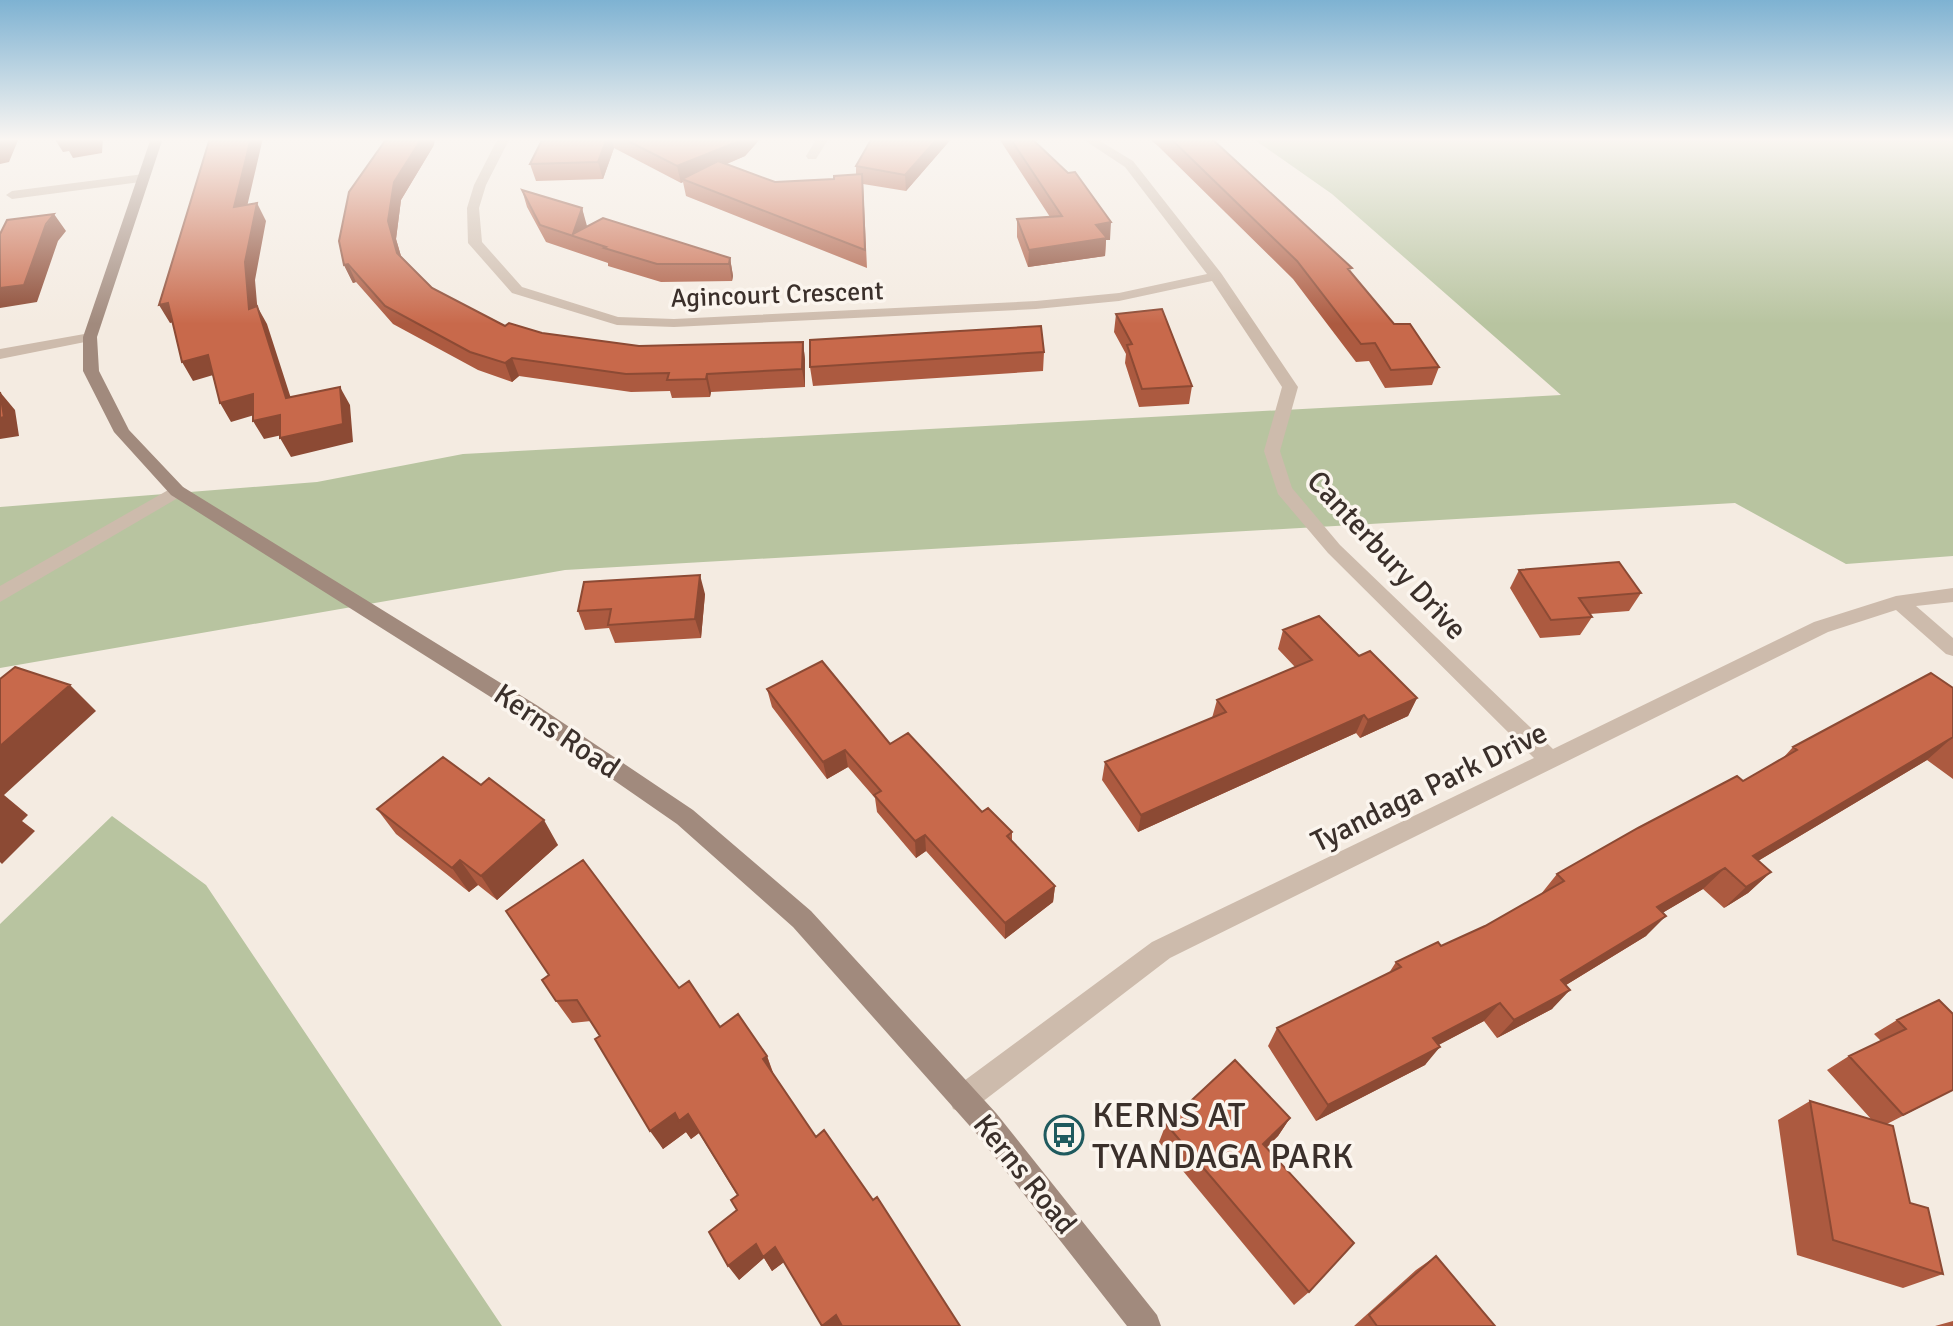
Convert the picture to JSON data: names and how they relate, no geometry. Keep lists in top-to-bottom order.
{
  "streets": {
    "street": [
      "Agincourt Crescent",
      "Canterbury Drive",
      "Kerns Road",
      "Tyandaga Park Drive"
    ]
  },
  "crossings": [
    ["Agincourt Crescent", "Canterbury Drive"],
    ["Canterbury Drive", "Tyandaga Park Drive"],
    ["Kerns Road", "Tyandaga Park Drive"]
  ],
  "places": {
    "bus stop": ["KERNS AT TYANDAGA PARK"]
  }
}
